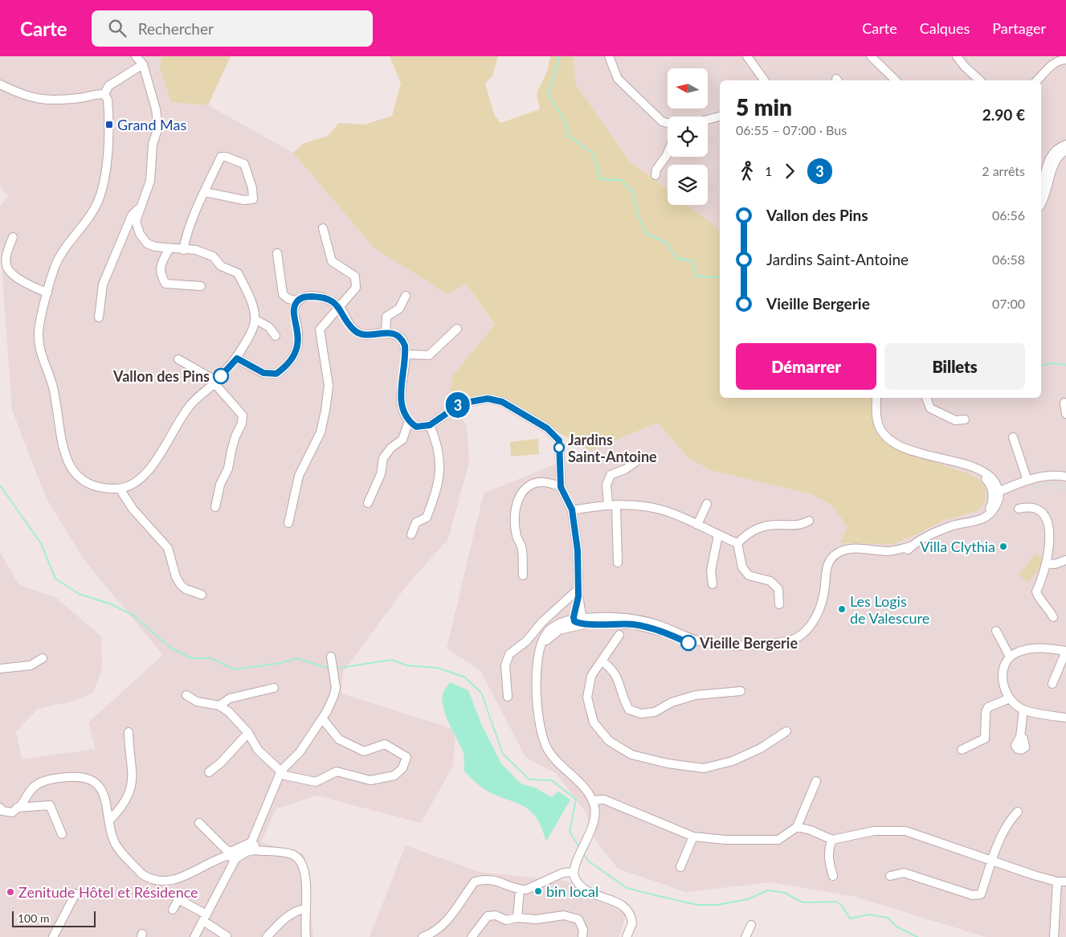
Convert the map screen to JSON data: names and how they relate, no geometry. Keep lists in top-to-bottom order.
{
  "places": {
    "transit": ["Grand Mas"],
    "other": [
      "Vallon des Pins",
      "Jardins Saint-Antoine",
      "Villa Clythia",
      "Les Logis de Valescure",
      "Vieille Bergerie",
      "bin local",
      "Zenitude Hôtel et Résidence"
    ]
  },
  "lines": ["bus line 3"],
  "scale_bar": "100 m",
  "north": "left",
  "page": {
    "header": "Carte",
    "search": "Rechercher",
    "nav": ["Carte", "Calques", "Partager"],
    "on_map": "3",
    "heading": ["5 min", "06:55 – 07:00 · Bus", "2.90 €"],
    "legs": ["1", "3", "2 arrêts"],
    "list": [
      {
        "name": "Vallon des Pins",
        "value": "06:56"
      },
      {
        "name": "Jardins Saint-Antoine",
        "value": "06:58"
      },
      {
        "name": "Vieille Bergerie",
        "value": "07:00"
      }
    ],
    "buttons": ["Démarrer", "Billets"],
    "scale": "100 m"
  }
}
